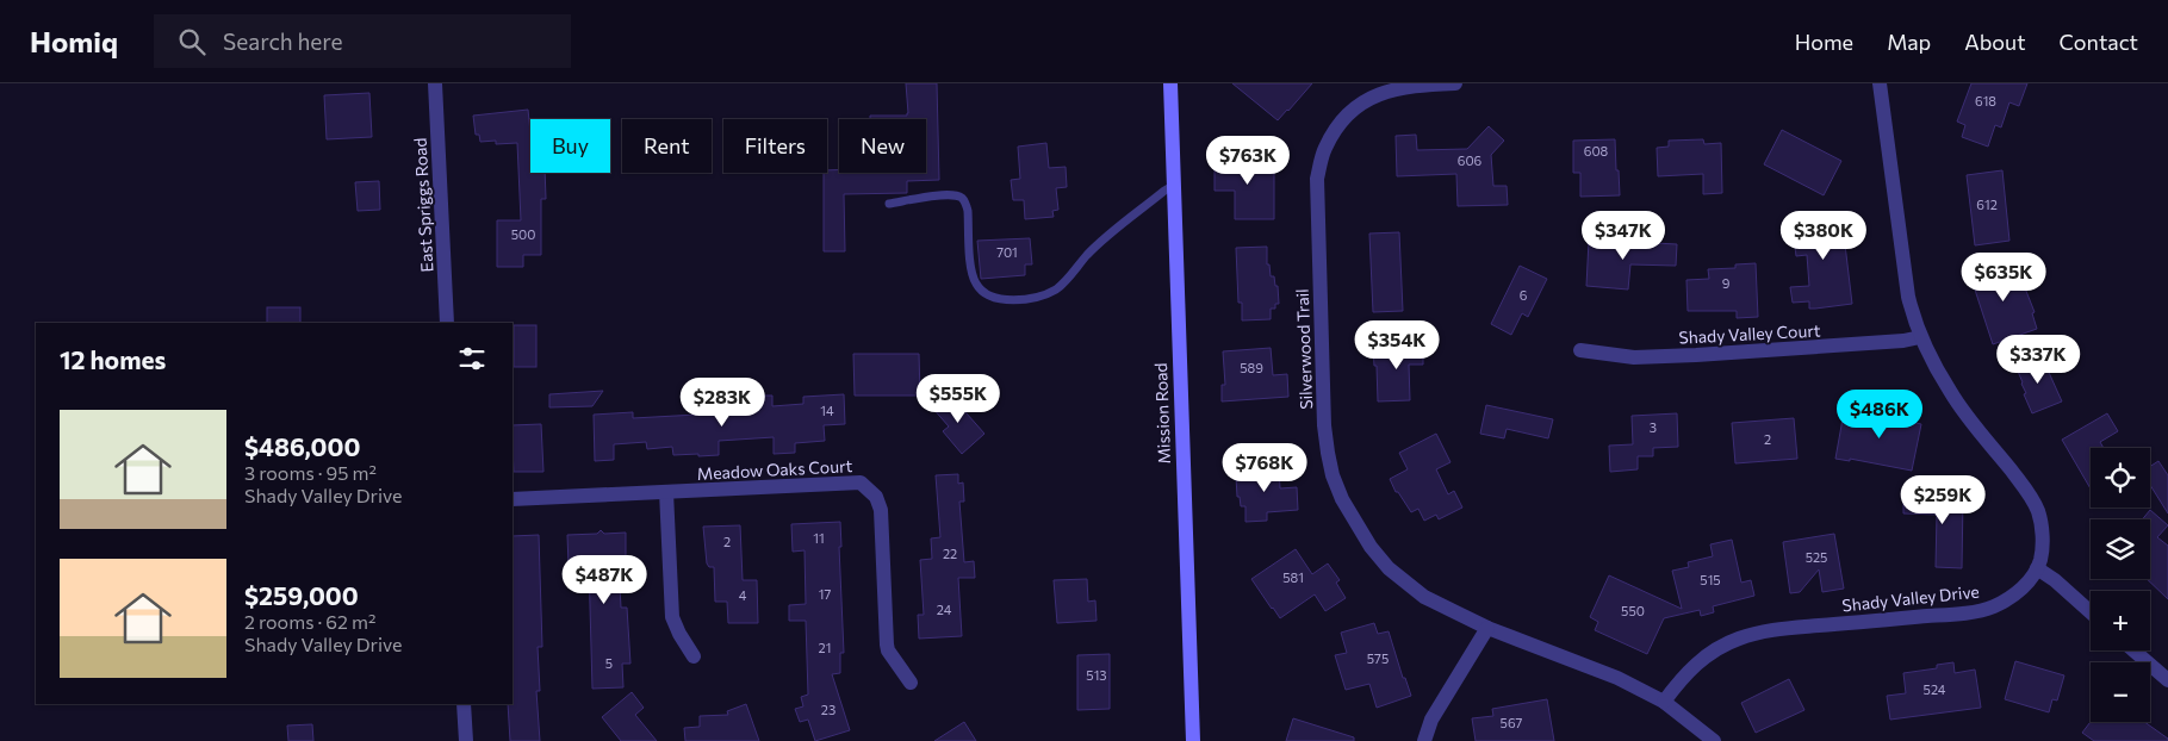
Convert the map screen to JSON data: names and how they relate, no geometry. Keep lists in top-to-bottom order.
{
  "streets": {
    "street": [
      "East Spriggs Road",
      "Shady Valley Court",
      "Silverwood Trail",
      "Mission Road",
      "Meadow Oaks Court",
      "Shady Valley Drive"
    ]
  },
  "crossings": [
    ["Silverwood Trail", "Shady Valley Drive"]
  ],
  "house_numbers": [
    "618",
    "608",
    "606",
    "612",
    "500",
    "701",
    "9",
    "6",
    "589",
    "14",
    "3",
    "2",
    "11",
    "2",
    "22",
    "525",
    "581",
    "515",
    "17",
    "4",
    "24",
    "550",
    "21",
    "575",
    "5",
    "513",
    "524",
    "23",
    "567"
  ],
  "page": {
    "header": "Homiq",
    "search": "Search here",
    "nav": [
      "Home",
      "Map",
      "About",
      "Contact"
    ],
    "chip": [
      "Buy",
      "Rent",
      "Filters",
      "New"
    ],
    "price": [
      "$763K",
      "$347K",
      "$380K",
      "$635K",
      "$354K",
      "$337K",
      "$555K",
      "$283K",
      "$486K",
      "$768K",
      "$259K",
      "$487K"
    ],
    "heading": "12 homes",
    "list": [
      {
        "name": "$486,000",
        "note": "3 rooms · 95 m² · Shady Valley Drive"
      },
      {
        "name": "$259,000",
        "note": "2 rooms · 62 m² · Shady Valley Drive"
      }
    ],
    "map_buttons": ["+", "−"]
  }
}
